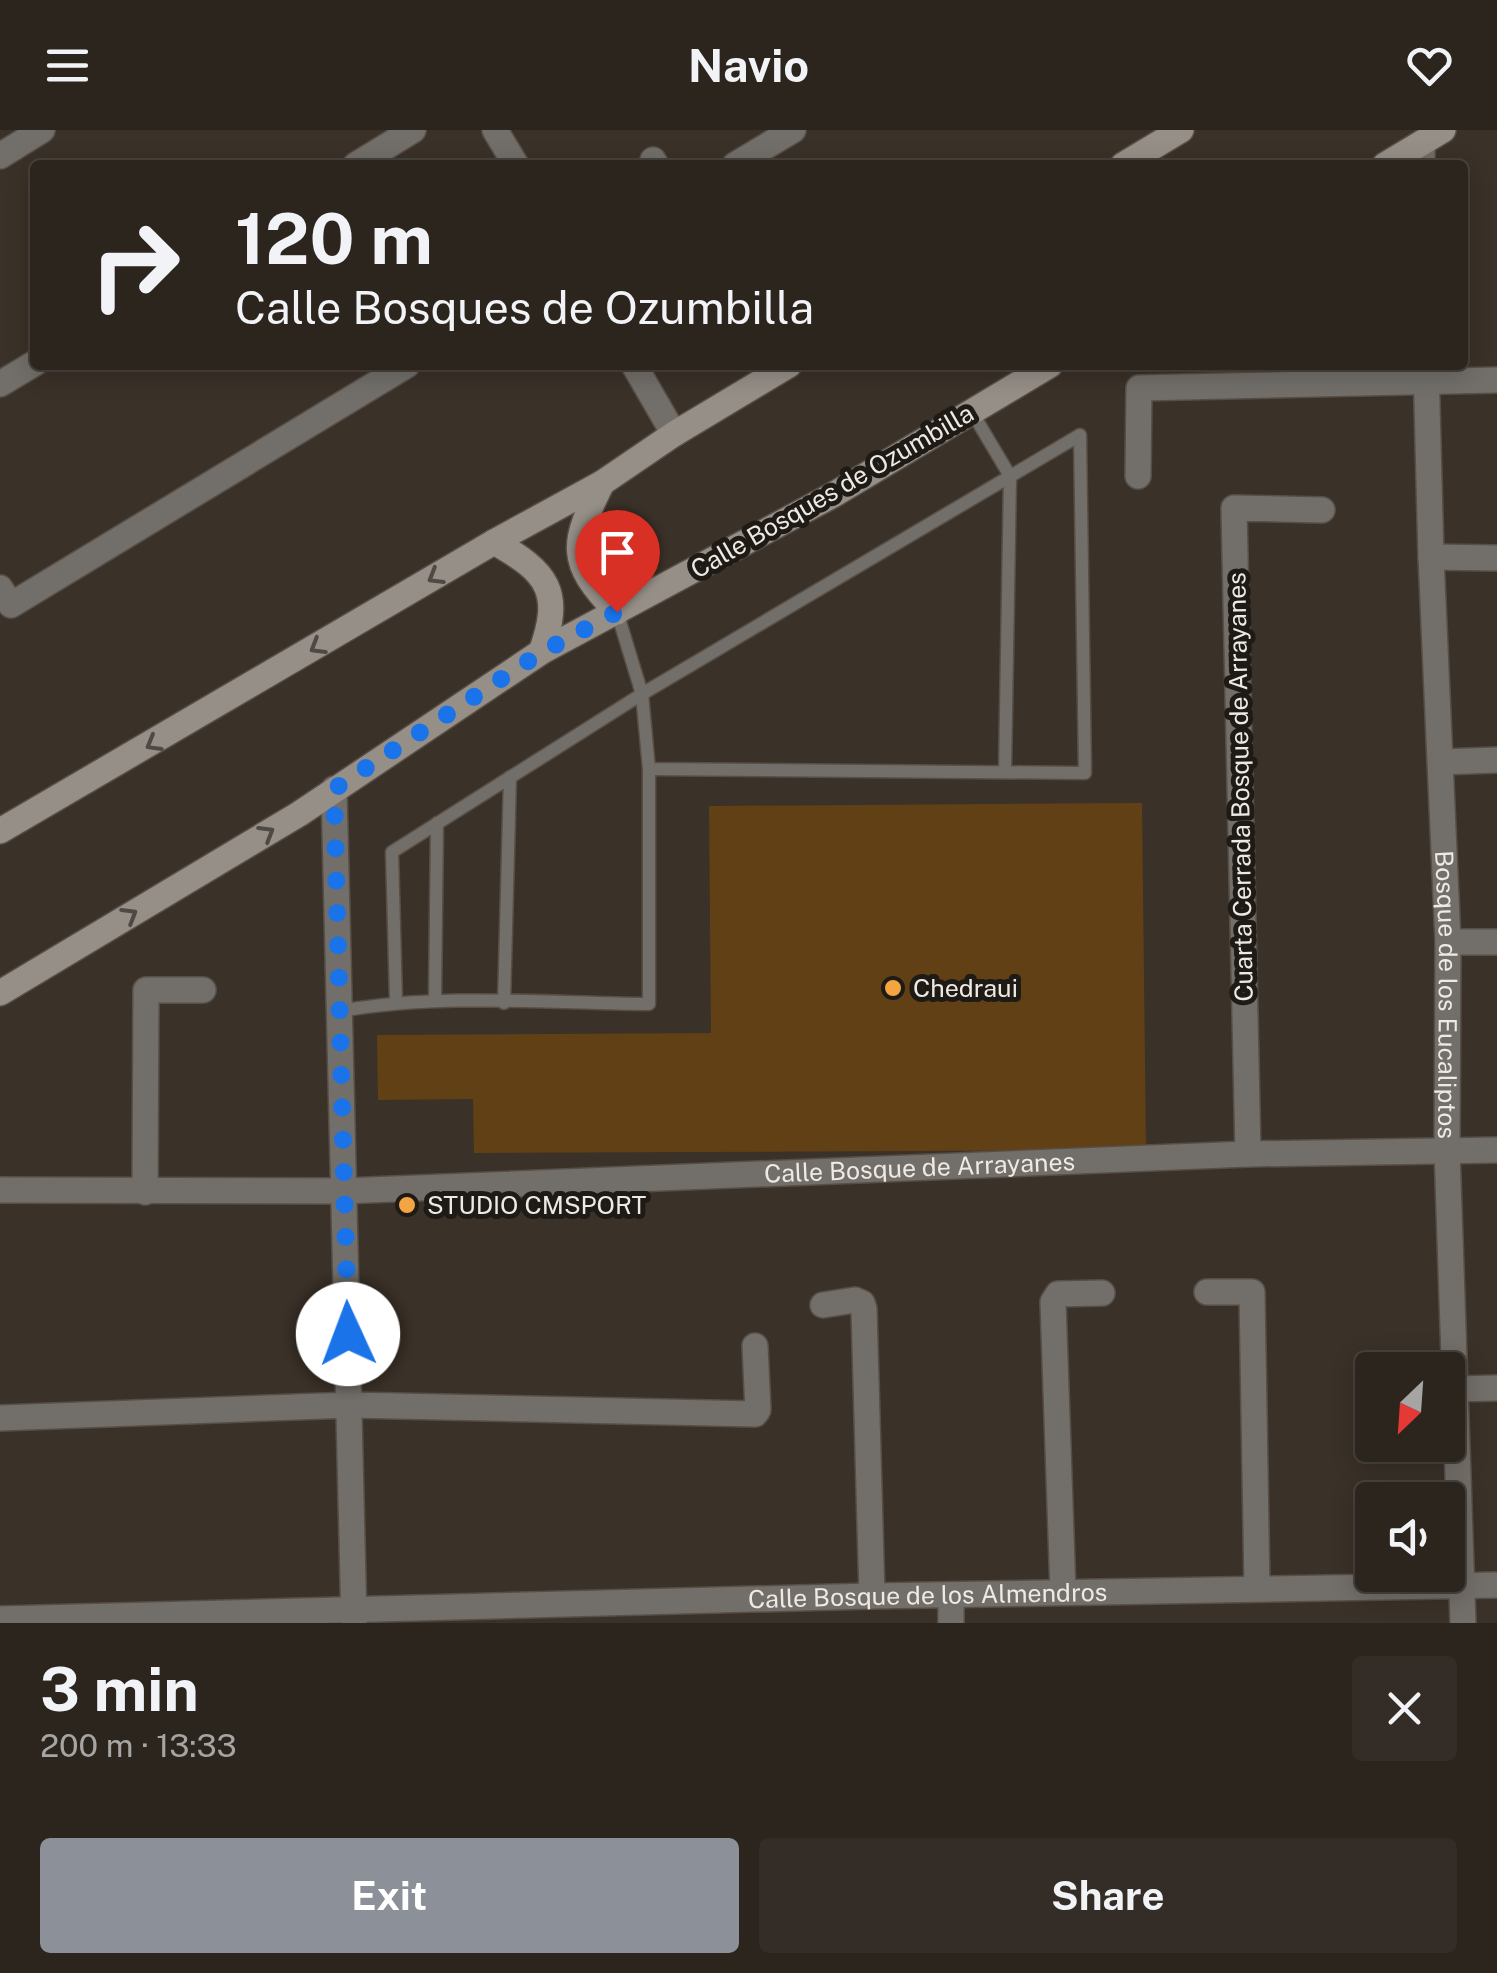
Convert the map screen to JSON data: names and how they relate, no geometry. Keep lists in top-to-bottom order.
{
  "streets": {
    "main road": ["Calle Bosques de Ozumbilla"],
    "street": [
      "Cuarta Cerrada Bosque de Arrayanes",
      "Bosque de los Eucaliptos",
      "Calle Bosque de Arrayanes",
      "Calle Bosque de los Almendros"
    ]
  },
  "crossings": [
    ["Cuarta Cerrada Bosque de Arrayanes", "Calle Bosque de Arrayanes"],
    ["Bosque de los Eucaliptos", "Calle Bosque de Arrayanes"]
  ],
  "places": ["Chedraui", "STUDIO CMSPORT"],
  "north": "bottom left",
  "page": {
    "header": "Navio",
    "turn": ["120 m", "Calle Bosques de Ozumbilla"],
    "heading": ["3 min", "200 m · 13:33"],
    "buttons": ["Exit", "Share"]
  }
}
